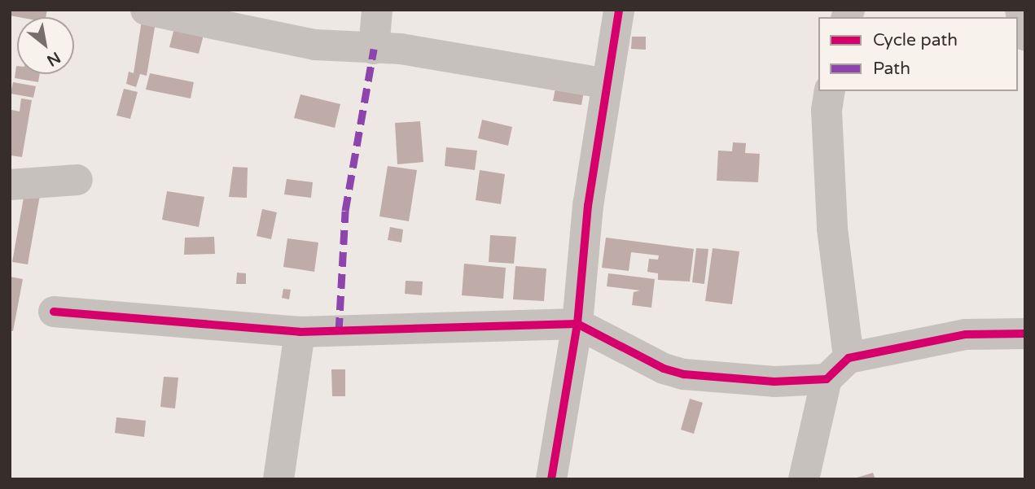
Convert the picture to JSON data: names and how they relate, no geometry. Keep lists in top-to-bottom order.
{
  "legend": ["Cycle path", "Path"],
  "north": "bottom right"
}
